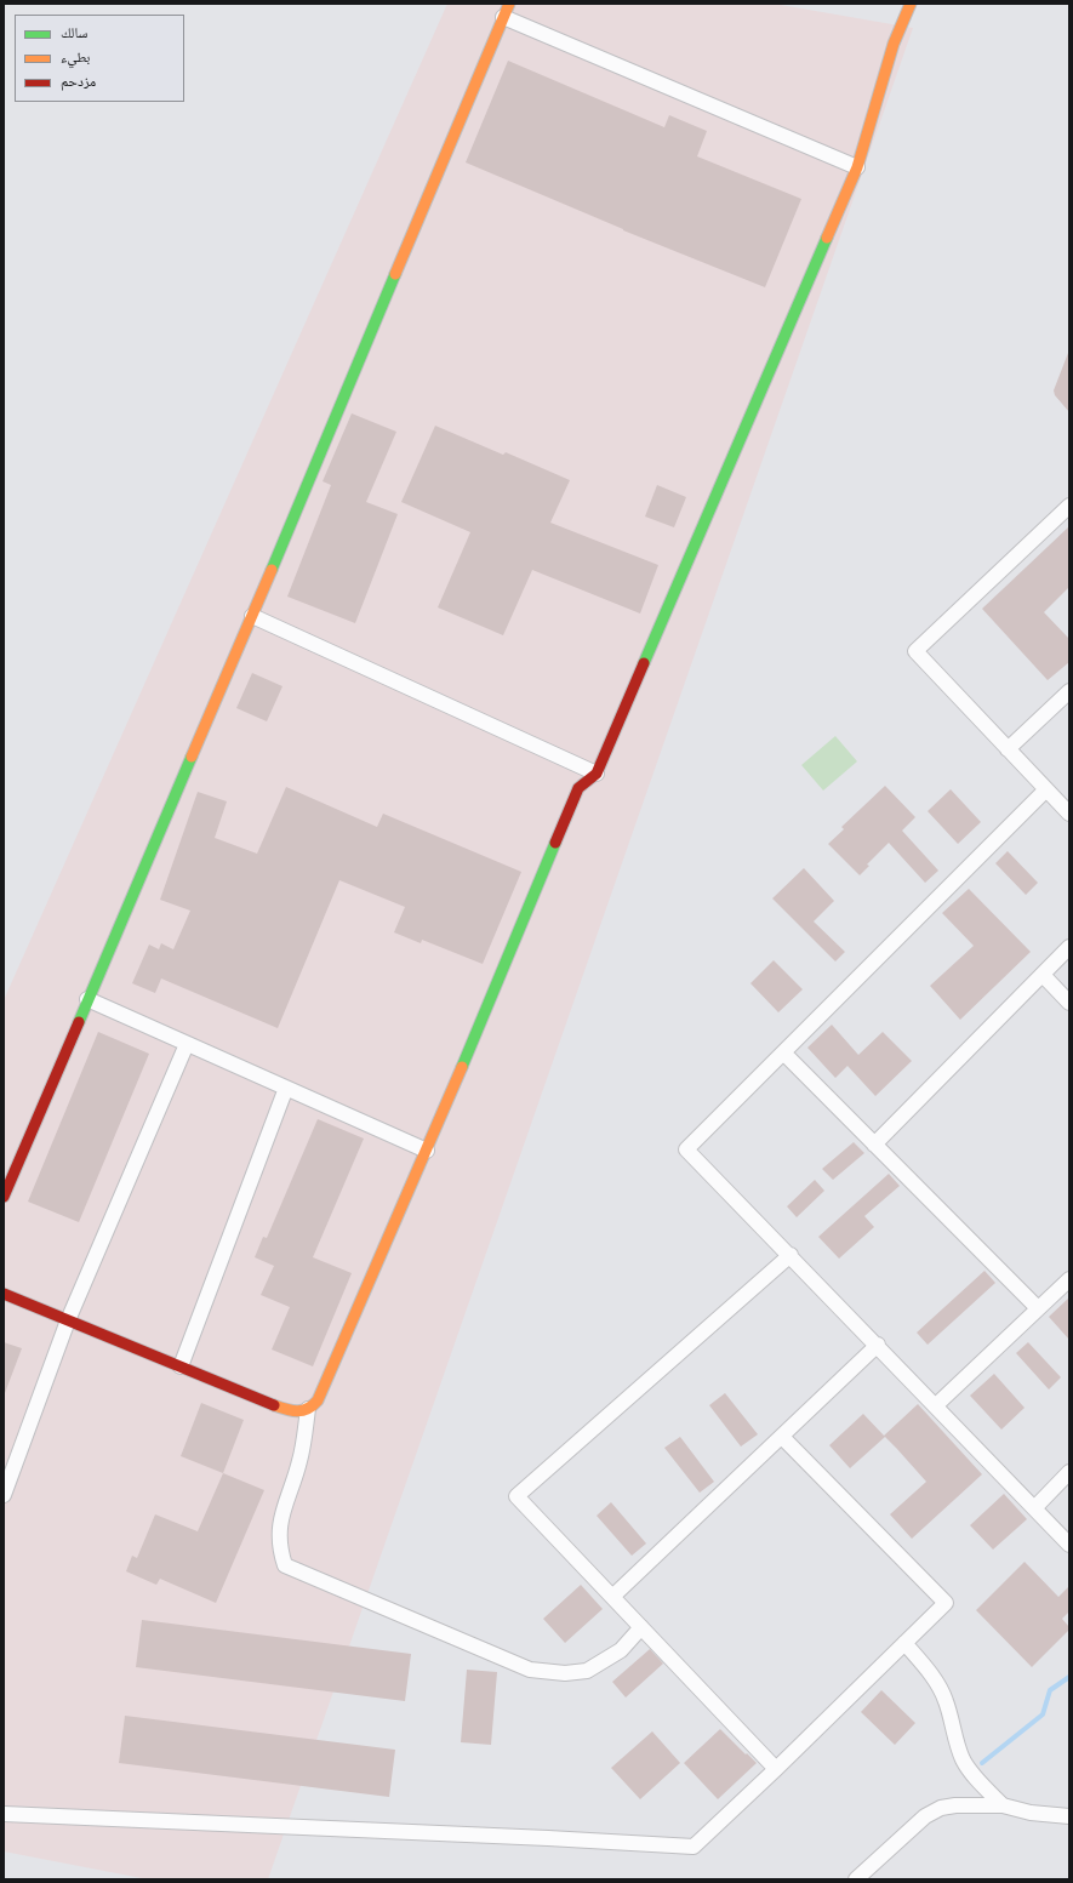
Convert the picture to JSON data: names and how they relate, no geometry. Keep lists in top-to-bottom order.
{
  "legend": ["سالك", "بطيء", "مزدحم"]
}
